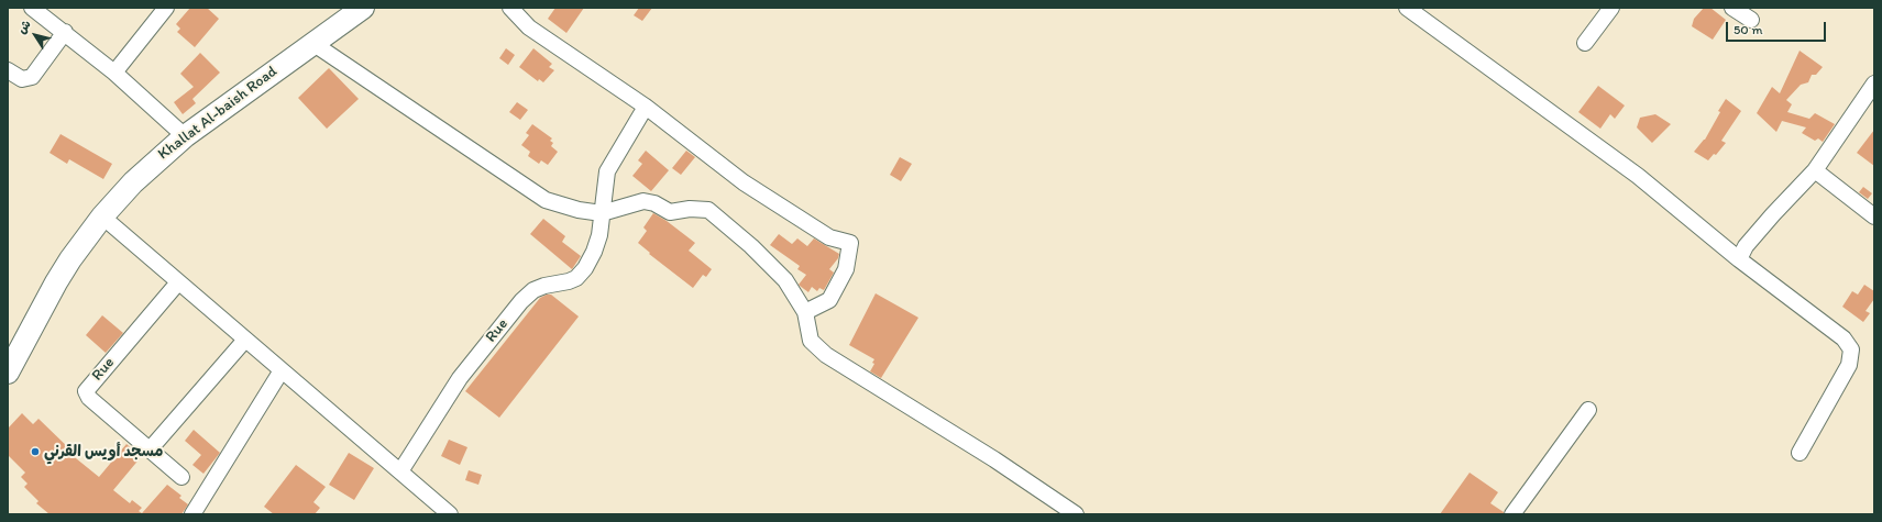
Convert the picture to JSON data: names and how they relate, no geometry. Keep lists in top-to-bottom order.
{
  "streets": {
    "street": ["Khallat Al-baish Road", "Rue"]
  },
  "places": ["مسجد أويس القرني"],
  "scale_bar": "50 m",
  "north": "top left"
}
